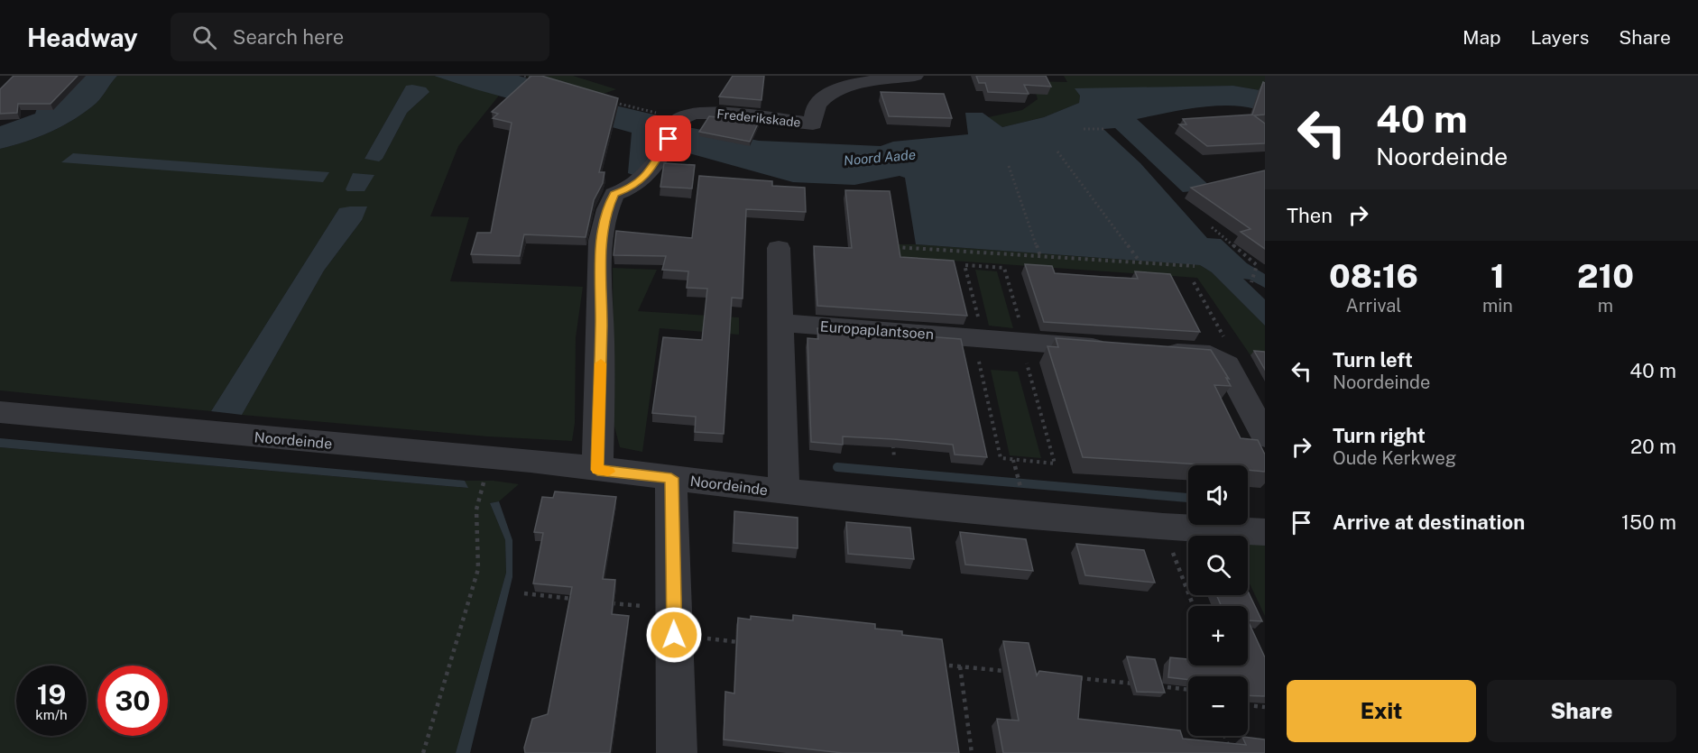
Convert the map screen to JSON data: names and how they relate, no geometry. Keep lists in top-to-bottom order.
{
  "streets": {
    "street": ["Frederikskade", "Europaplantsoen", "Noordeinde"]
  },
  "water": ["Noord Aade"],
  "page": {
    "header": "Headway",
    "search": "Search here",
    "nav": ["Map", "Layers", "Share"],
    "turn": ["40 m", "Noordeinde"],
    "then": "Then",
    "eta": [
      "08:16",
      "Arrival",
      "1",
      "min",
      "210",
      "m"
    ],
    "list": [
      {
        "name": "Turn left",
        "note": "Noordeinde",
        "value": "40 m"
      },
      {
        "name": "Turn right",
        "note": "Oude Kerkweg",
        "value": "20 m"
      },
      {
        "name": "Arrive at destination",
        "value": "150 m"
      }
    ],
    "map_buttons": ["+", "−"],
    "speed": "19 km/h",
    "limit": "30",
    "buttons": ["Exit", "Share"]
  }
}
